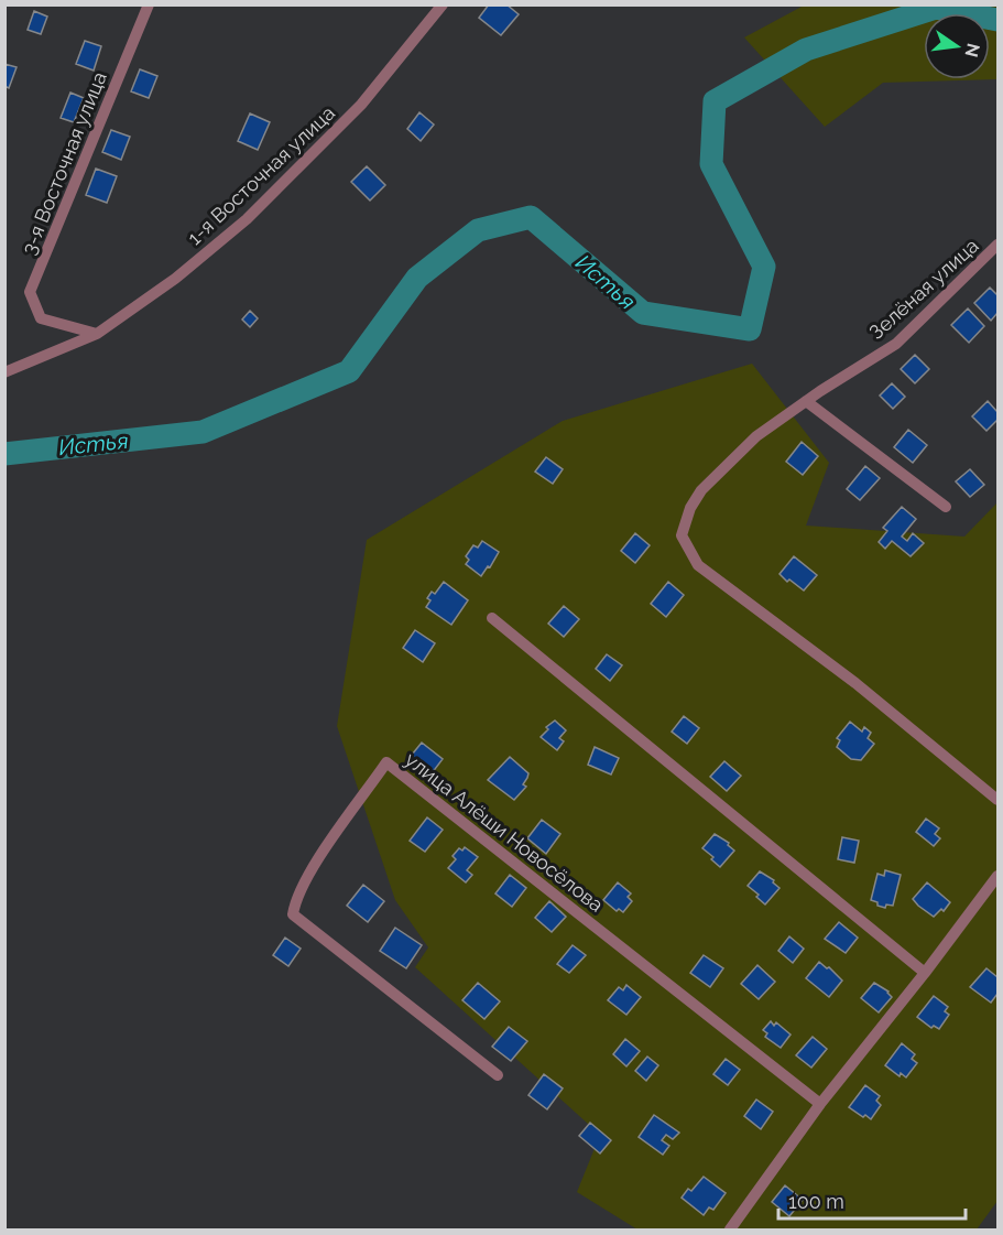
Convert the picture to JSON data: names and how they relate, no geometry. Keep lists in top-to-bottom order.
{
  "streets": {
    "street": [
      "3-я Восточная улица",
      "1-я Восточная улица",
      "Зелёная улица",
      "улица Алёши Новосёлова"
    ]
  },
  "crossings": [
    ["3-я Восточная улица", "1-я Восточная улица"]
  ],
  "water": ["Истья"],
  "scale_bar": "100 m",
  "north": "right"
}
